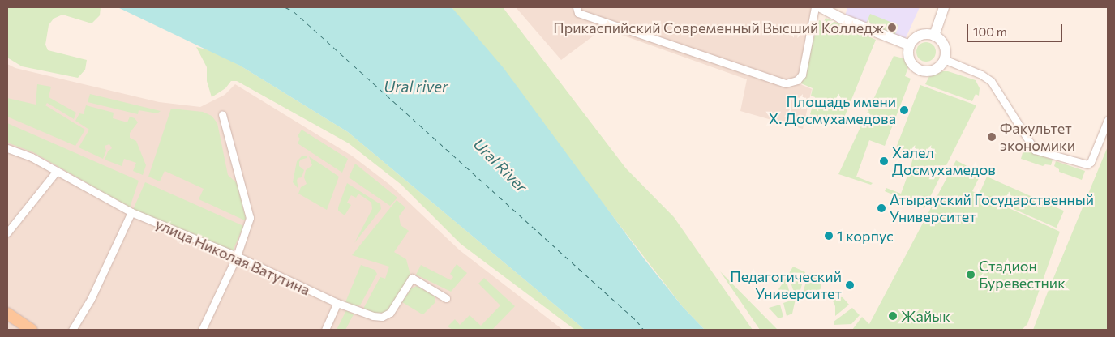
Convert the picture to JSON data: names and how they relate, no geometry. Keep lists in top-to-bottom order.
{
  "streets": {
    "street": ["улица Николая Ватутина"]
  },
  "water": ["Ural river", "Ural River"],
  "places": [
    "Прикаспийский Современный Высший Колледж",
    "Площадь имени Х. Досмухамедова",
    "Факультет экономики",
    "Халел Досмухамедов",
    "Атырауский Государственный Университет",
    "1 корпус",
    "Стадион Буревестник",
    "Педагогический Университет",
    "Жайык"
  ],
  "scale_bar": "100 m"
}
